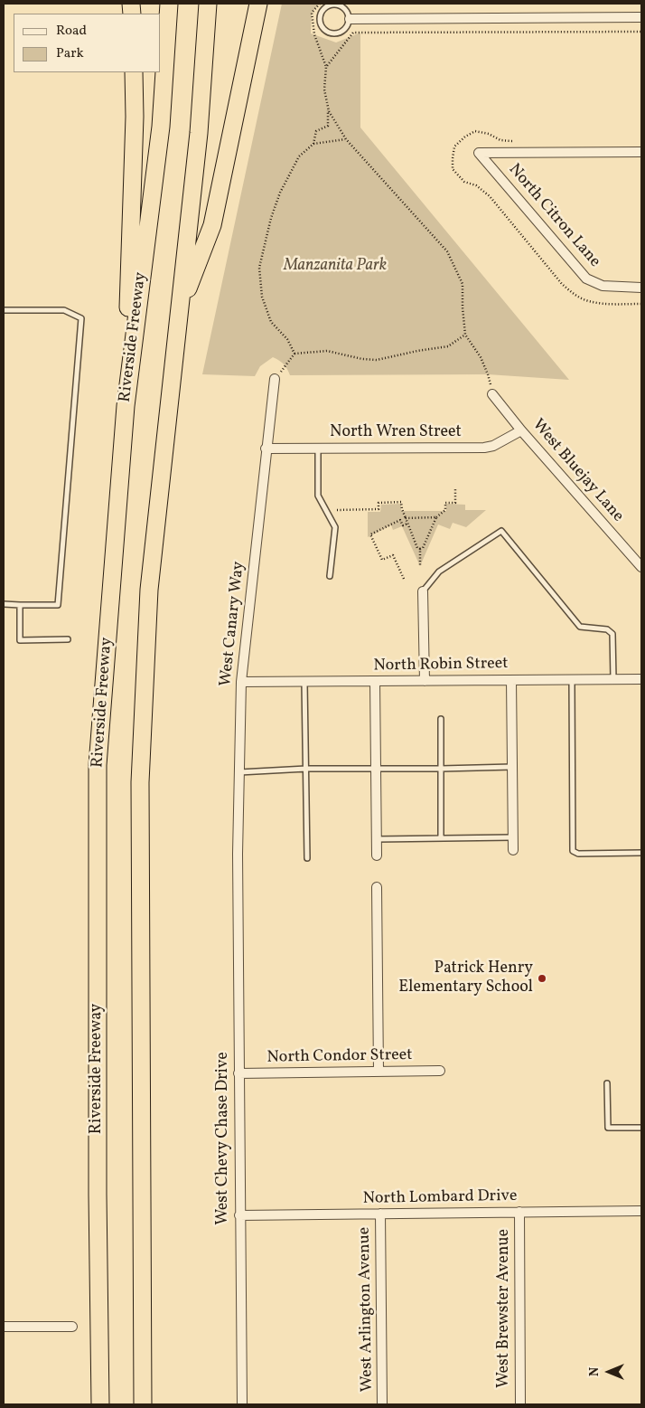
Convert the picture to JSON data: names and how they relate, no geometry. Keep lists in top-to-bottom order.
{
  "streets": {
    "highway": ["Riverside Freeway"],
    "street": [
      "North Citron Lane",
      "North Wren Street",
      "West Bluejay Lane",
      "West Canary Way",
      "North Robin Street",
      "North Condor Street",
      "West Chevy Chase Drive",
      "North Lombard Drive",
      "West Brewster Avenue",
      "West Arlington Avenue"
    ]
  },
  "crossings": [
    ["North Wren Street", "West Bluejay Lane"],
    ["North Wren Street", "West Canary Way"],
    ["West Canary Way", "North Robin Street"],
    ["West Canary Way", "West Chevy Chase Drive"],
    ["North Condor Street", "West Chevy Chase Drive"],
    ["West Chevy Chase Drive", "North Lombard Drive"],
    ["North Lombard Drive", "West Brewster Avenue"],
    ["North Lombard Drive", "West Arlington Avenue"]
  ],
  "parks": ["Manzanita Park"],
  "places": ["Patrick Henry Elementary School"],
  "legend": ["Road", "Park"],
  "north": "left"
}
